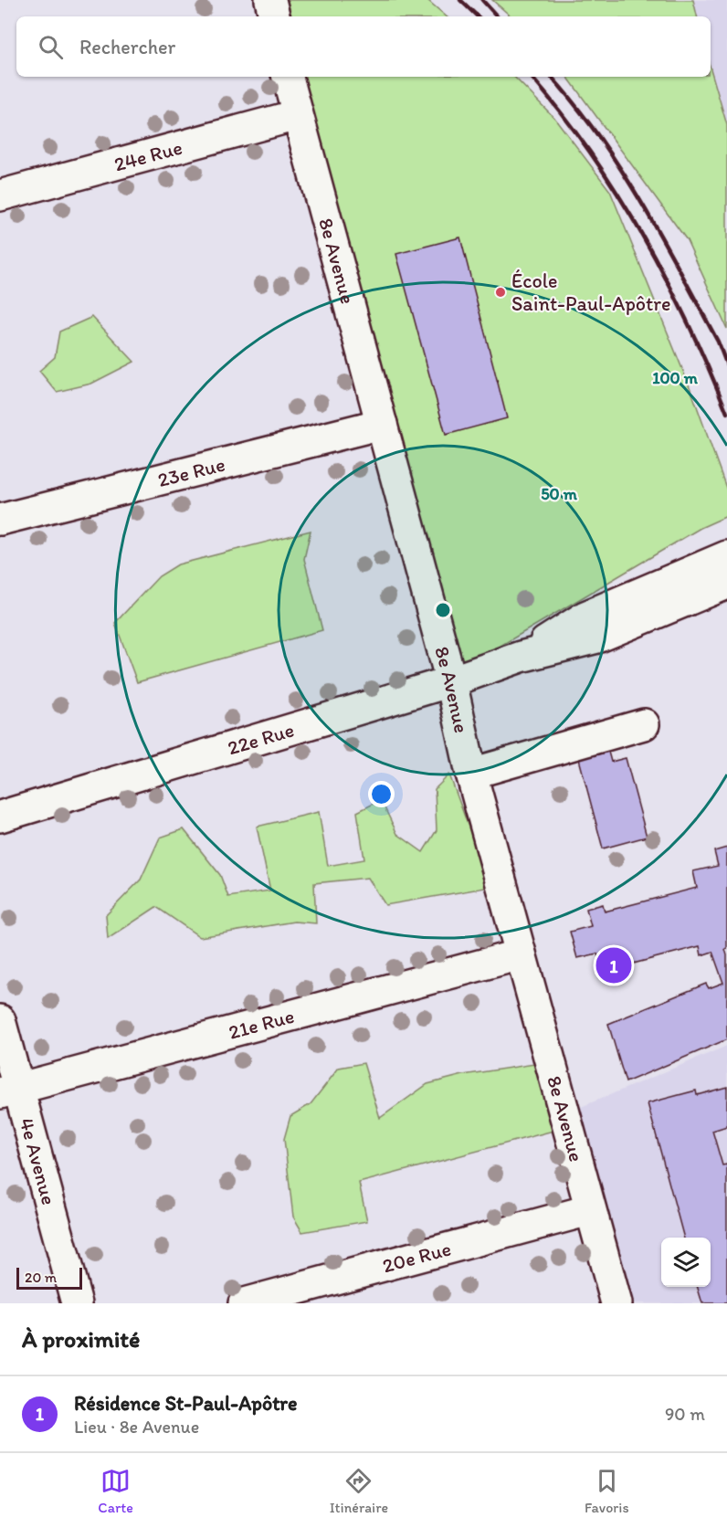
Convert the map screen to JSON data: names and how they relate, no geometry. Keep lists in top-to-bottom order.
{
  "streets": {
    "street": [
      "24e Rue",
      "8e Avenue",
      "23e Rue",
      "22e Rue",
      "21e Rue",
      "4e Avenue",
      "20e Rue"
    ]
  },
  "crossings": [
    ["24e Rue", "8e Avenue"],
    ["8e Avenue", "23e Rue"],
    ["8e Avenue", "22e Rue"],
    ["8e Avenue", "21e Rue"],
    ["8e Avenue", "20e Rue"],
    ["21e Rue", "4e Avenue"]
  ],
  "places": ["École Saint-Paul-Apôtre"],
  "scale_bar": "20 m",
  "page": {
    "search": "Rechercher",
    "pins": "1",
    "scale": "20 m",
    "heading": "À proximité",
    "list": [
      {
        "mark": "1",
        "name": "Résidence St-Paul-Apôtre",
        "note": "Lieu · 8e Avenue",
        "value": "90 m"
      }
    ],
    "nav": ["Carte", "Itinéraire", "Favoris"]
  },
  "rings": ["100 m", "50 m"]
}
